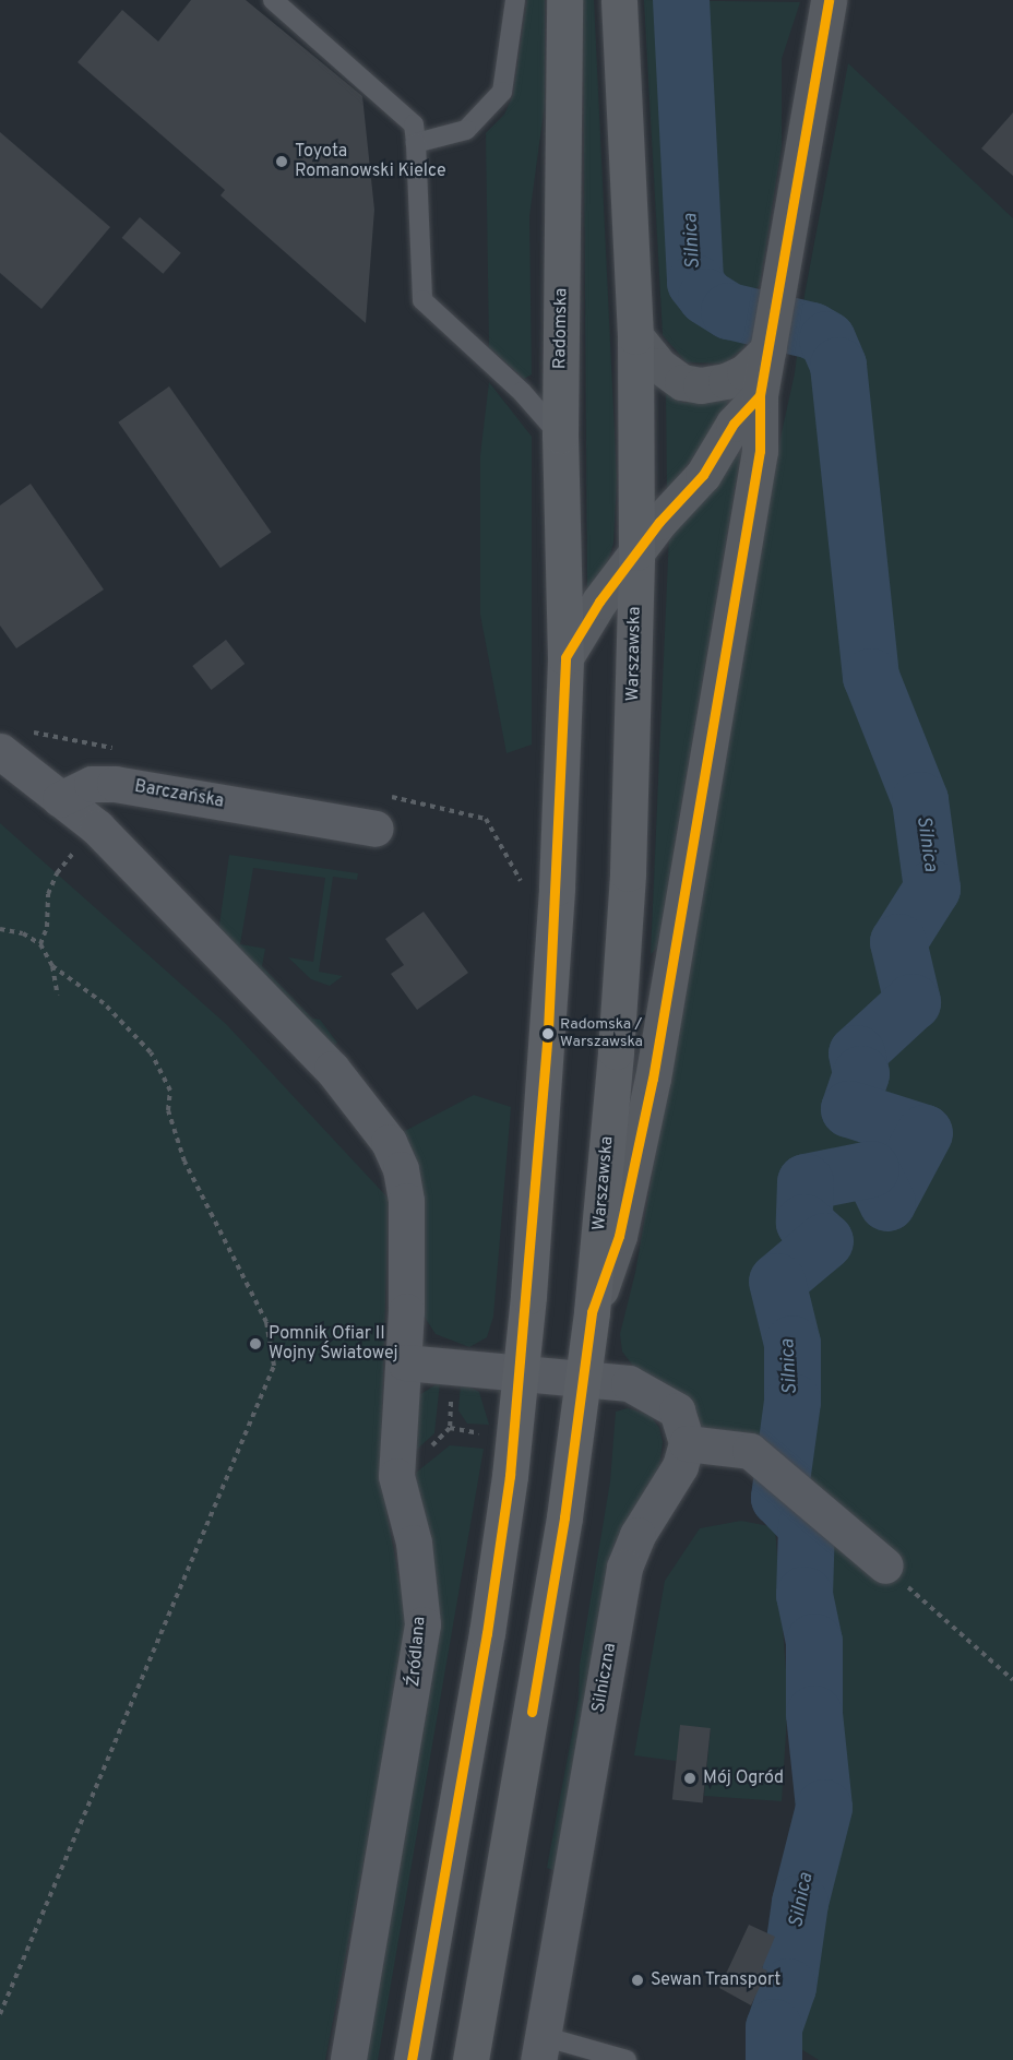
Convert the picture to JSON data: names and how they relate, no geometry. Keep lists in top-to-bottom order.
{
  "streets": {
    "main road": ["Radomska", "Warszawska"],
    "street": ["Barczańska", "Źródlana", "Silniczna"]
  },
  "crossings": [
    ["Radomska", "Warszawska"],
    ["Barczańska", "Źródlana"]
  ],
  "water": ["Silnica"],
  "places": [
    "Toyota Romanowski Kielce",
    "Radomska / Warszawska",
    "Pomnik Ofiar II Wojny Światowej",
    "Mój Ogród",
    "Sewan Transport"
  ]
}
